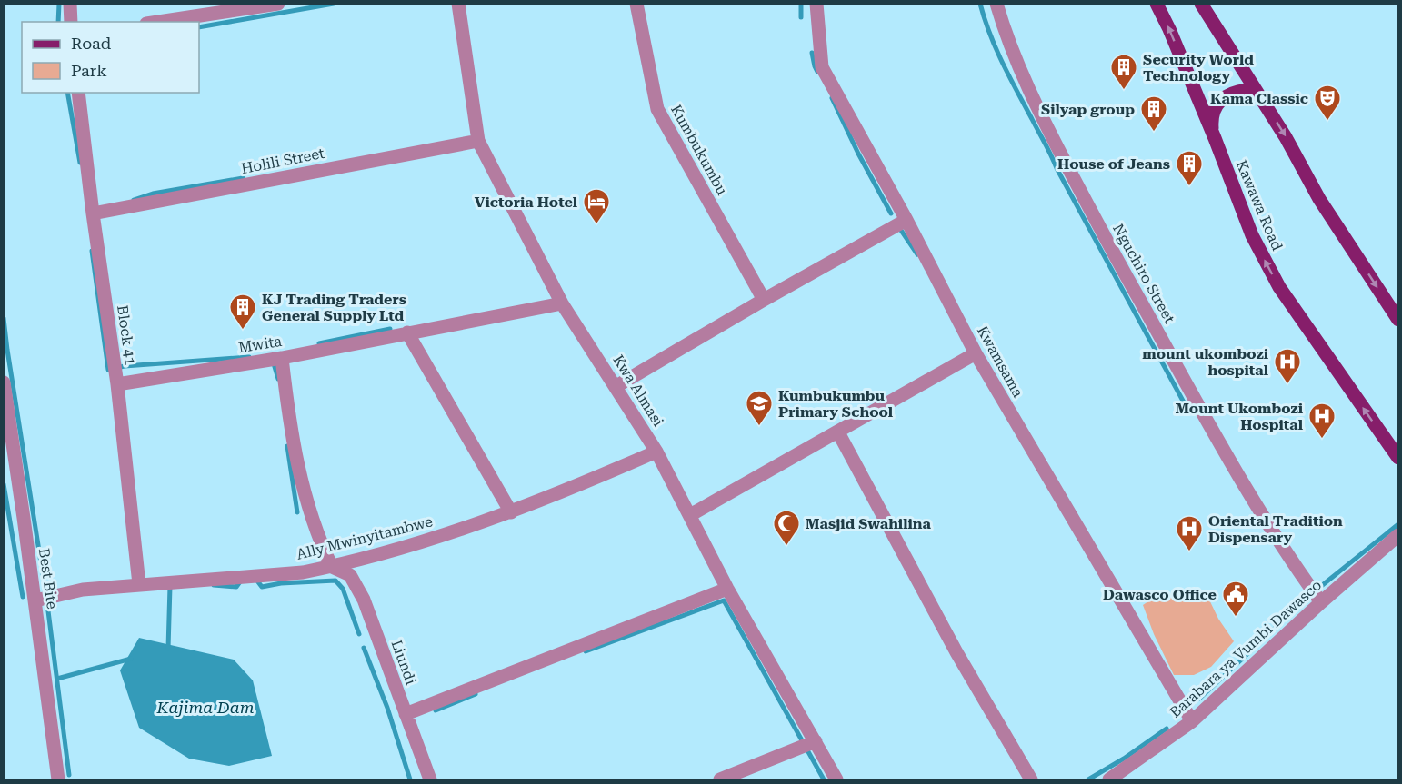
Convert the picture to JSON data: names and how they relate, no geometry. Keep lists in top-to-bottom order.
{
  "streets": {
    "main road": ["Kawawa Road"],
    "street": [
      "Kumbukumbu",
      "Holili Street",
      "Nguchiro Street",
      "Block 41",
      "Mwita",
      "Kwamsama",
      "Kwa Almasi",
      "Ally Mwinyitambwe",
      "Best Bite",
      "Barabara ya Vumbi Dawasco",
      "Liundi"
    ]
  },
  "crossings": [
    ["Holili Street", "Block 41"],
    ["Holili Street", "Kwa Almasi"],
    ["Nguchiro Street", "Barabara ya Vumbi Dawasco"],
    ["Block 41", "Mwita"],
    ["Block 41", "Ally Mwinyitambwe"],
    ["Mwita", "Kwa Almasi"],
    ["Kwamsama", "Barabara ya Vumbi Dawasco"],
    ["Kwa Almasi", "Ally Mwinyitambwe"],
    ["Ally Mwinyitambwe", "Best Bite"],
    ["Ally Mwinyitambwe", "Liundi"]
  ],
  "water": ["Kajima Dam"],
  "places": {
    "building": [
      "Security World Technology",
      "Silyap group",
      "House of Jeans",
      "KJ Trading Traders General Supply Ltd"
    ],
    "theatre": ["Kama Classic"],
    "hotel": ["Victoria Hotel"],
    "hospital": ["mount ukombozi hospital", "Mount Ukombozi Hospital", "Oriental Tradition Dispensary"],
    "school or university": ["Kumbukumbu Primary School"],
    "mosque": ["Masjid Swahilina"],
    "public building": ["Dawasco Office"]
  },
  "legend": ["Road", "Park"]
}
